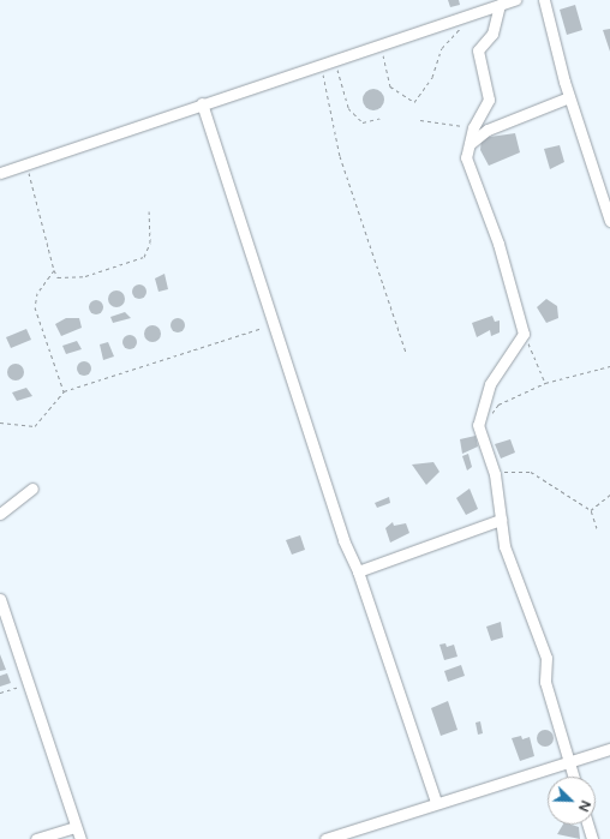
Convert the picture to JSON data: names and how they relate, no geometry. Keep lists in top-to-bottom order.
{
  "north": "bottom right"
}
